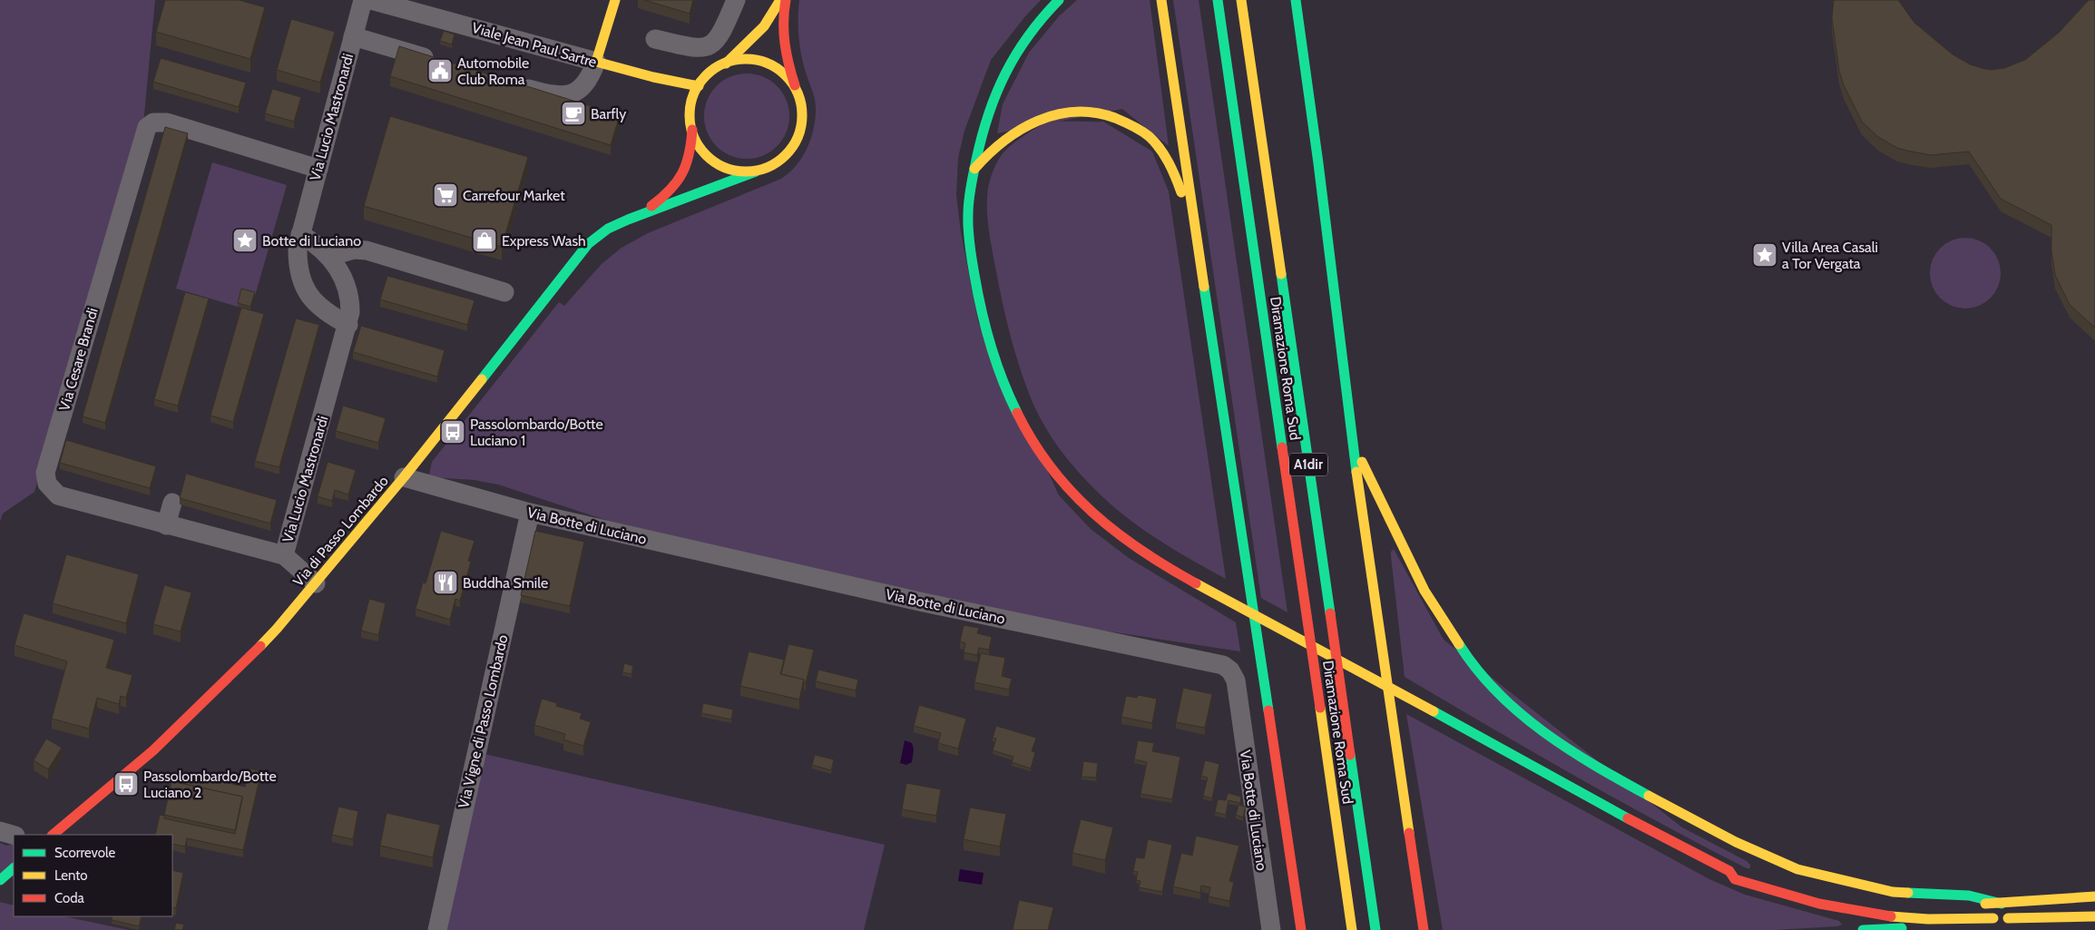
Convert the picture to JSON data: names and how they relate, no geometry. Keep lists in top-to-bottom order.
{
  "streets": {
    "main road": [
      "Viale Jean Paul Sartre",
      "Diramazione Roma Sud",
      "A1dir",
      "Via di Passo Lombardo"
    ],
    "street": [
      "Via Lucio Mastronardi",
      "Via Cesare Brandi",
      "Via Botte di Luciano",
      "Via Vigne di Passo Lombardo"
    ]
  },
  "crossings": [
    ["Viale Jean Paul Sartre", "Via di Passo Lombardo"],
    ["Via Lucio Mastronardi", "Via Cesare Brandi"],
    ["Via Cesare Brandi", "Via di Passo Lombardo"],
    ["Via Botte di Luciano", "Via di Passo Lombardo"],
    ["Via Botte di Luciano", "Via Vigne di Passo Lombardo"]
  ],
  "places": {
    "public building": ["Automobile Club Roma"],
    "cafe": ["Barfly"],
    "supermarket": ["Carrefour Market"],
    "place": ["Botte di Luciano", "Villa Area Casali a Tor Vergata"],
    "shop": ["Express Wash"],
    "bus stop": ["Passolombardo/Botte Luciano 1", "Passolombardo/Botte Luciano 2"],
    "restaurant": ["Buddha Smile"]
  },
  "legend": ["Scorrevole", "Lento", "Coda"]
}
